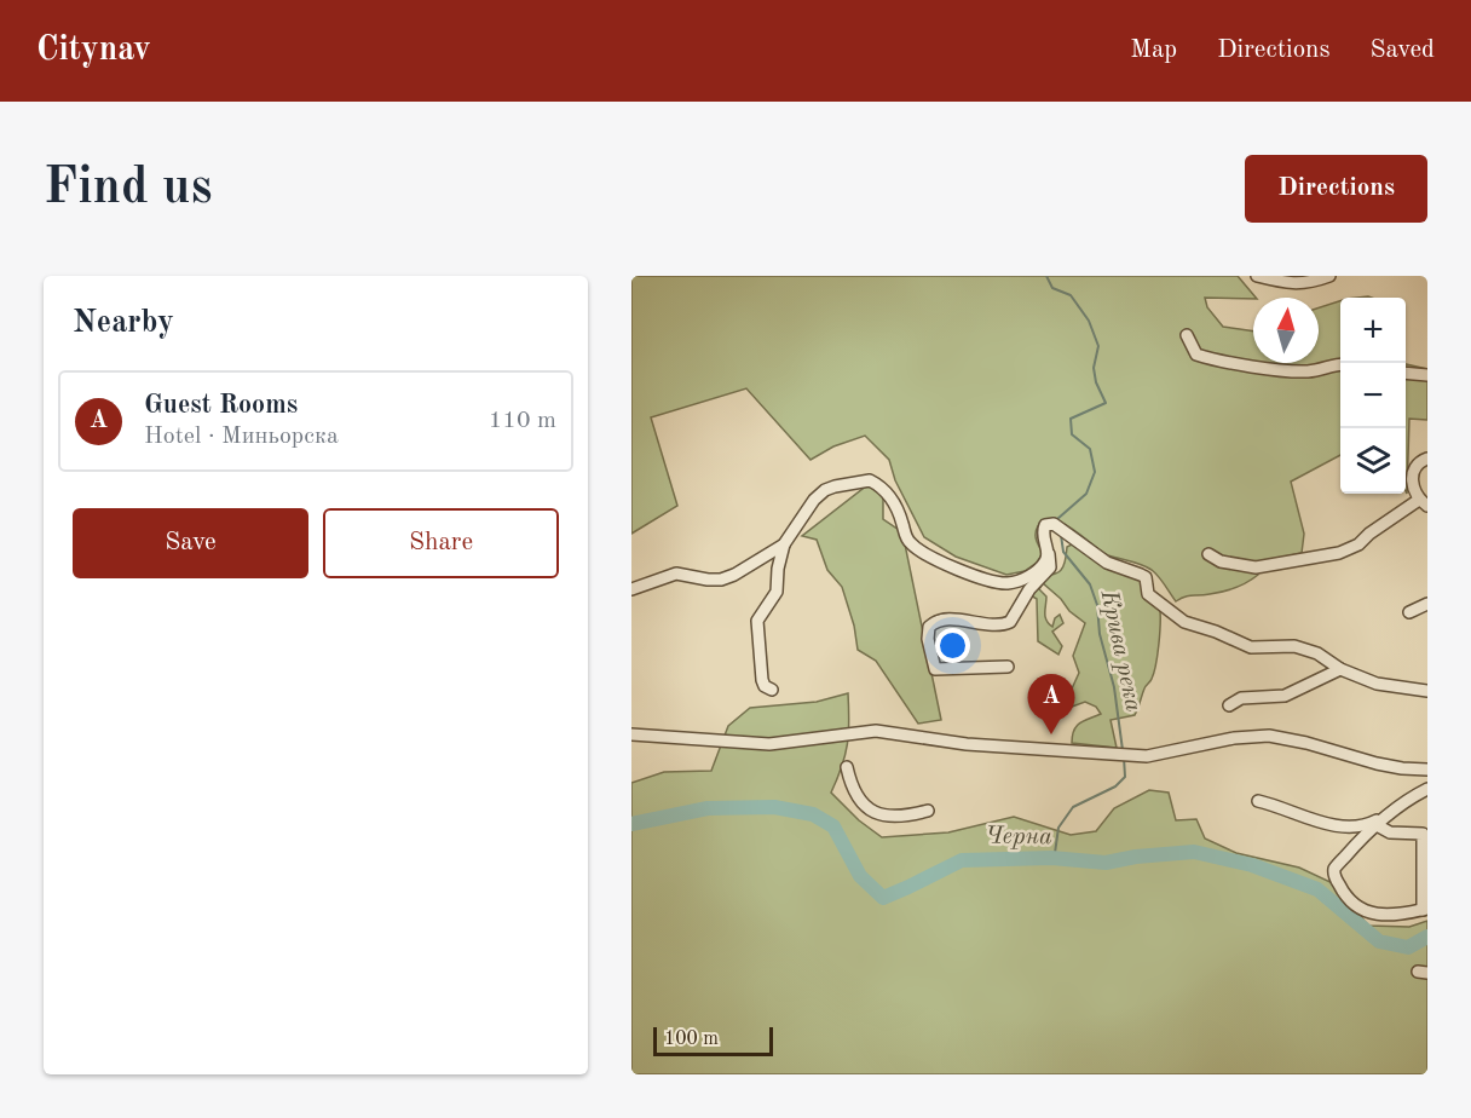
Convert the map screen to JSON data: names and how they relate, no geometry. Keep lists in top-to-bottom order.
{
  "water": ["Крива река", "Черна"],
  "scale_bar": "100 m",
  "north": "top",
  "page": {
    "header": "Citynav",
    "nav": ["Map", "Directions", "Saved"],
    "buttons": [
      "Directions",
      ["Save", "Share"]
    ],
    "title": "Find us",
    "heading": "Nearby",
    "map_buttons": ["+", "−"],
    "list": [
      {
        "mark": "A",
        "name": "Guest Rooms",
        "note": "Hotel · Миньорска",
        "value": "110 m"
      }
    ],
    "pins": "A",
    "scale": "100 m"
  }
}
